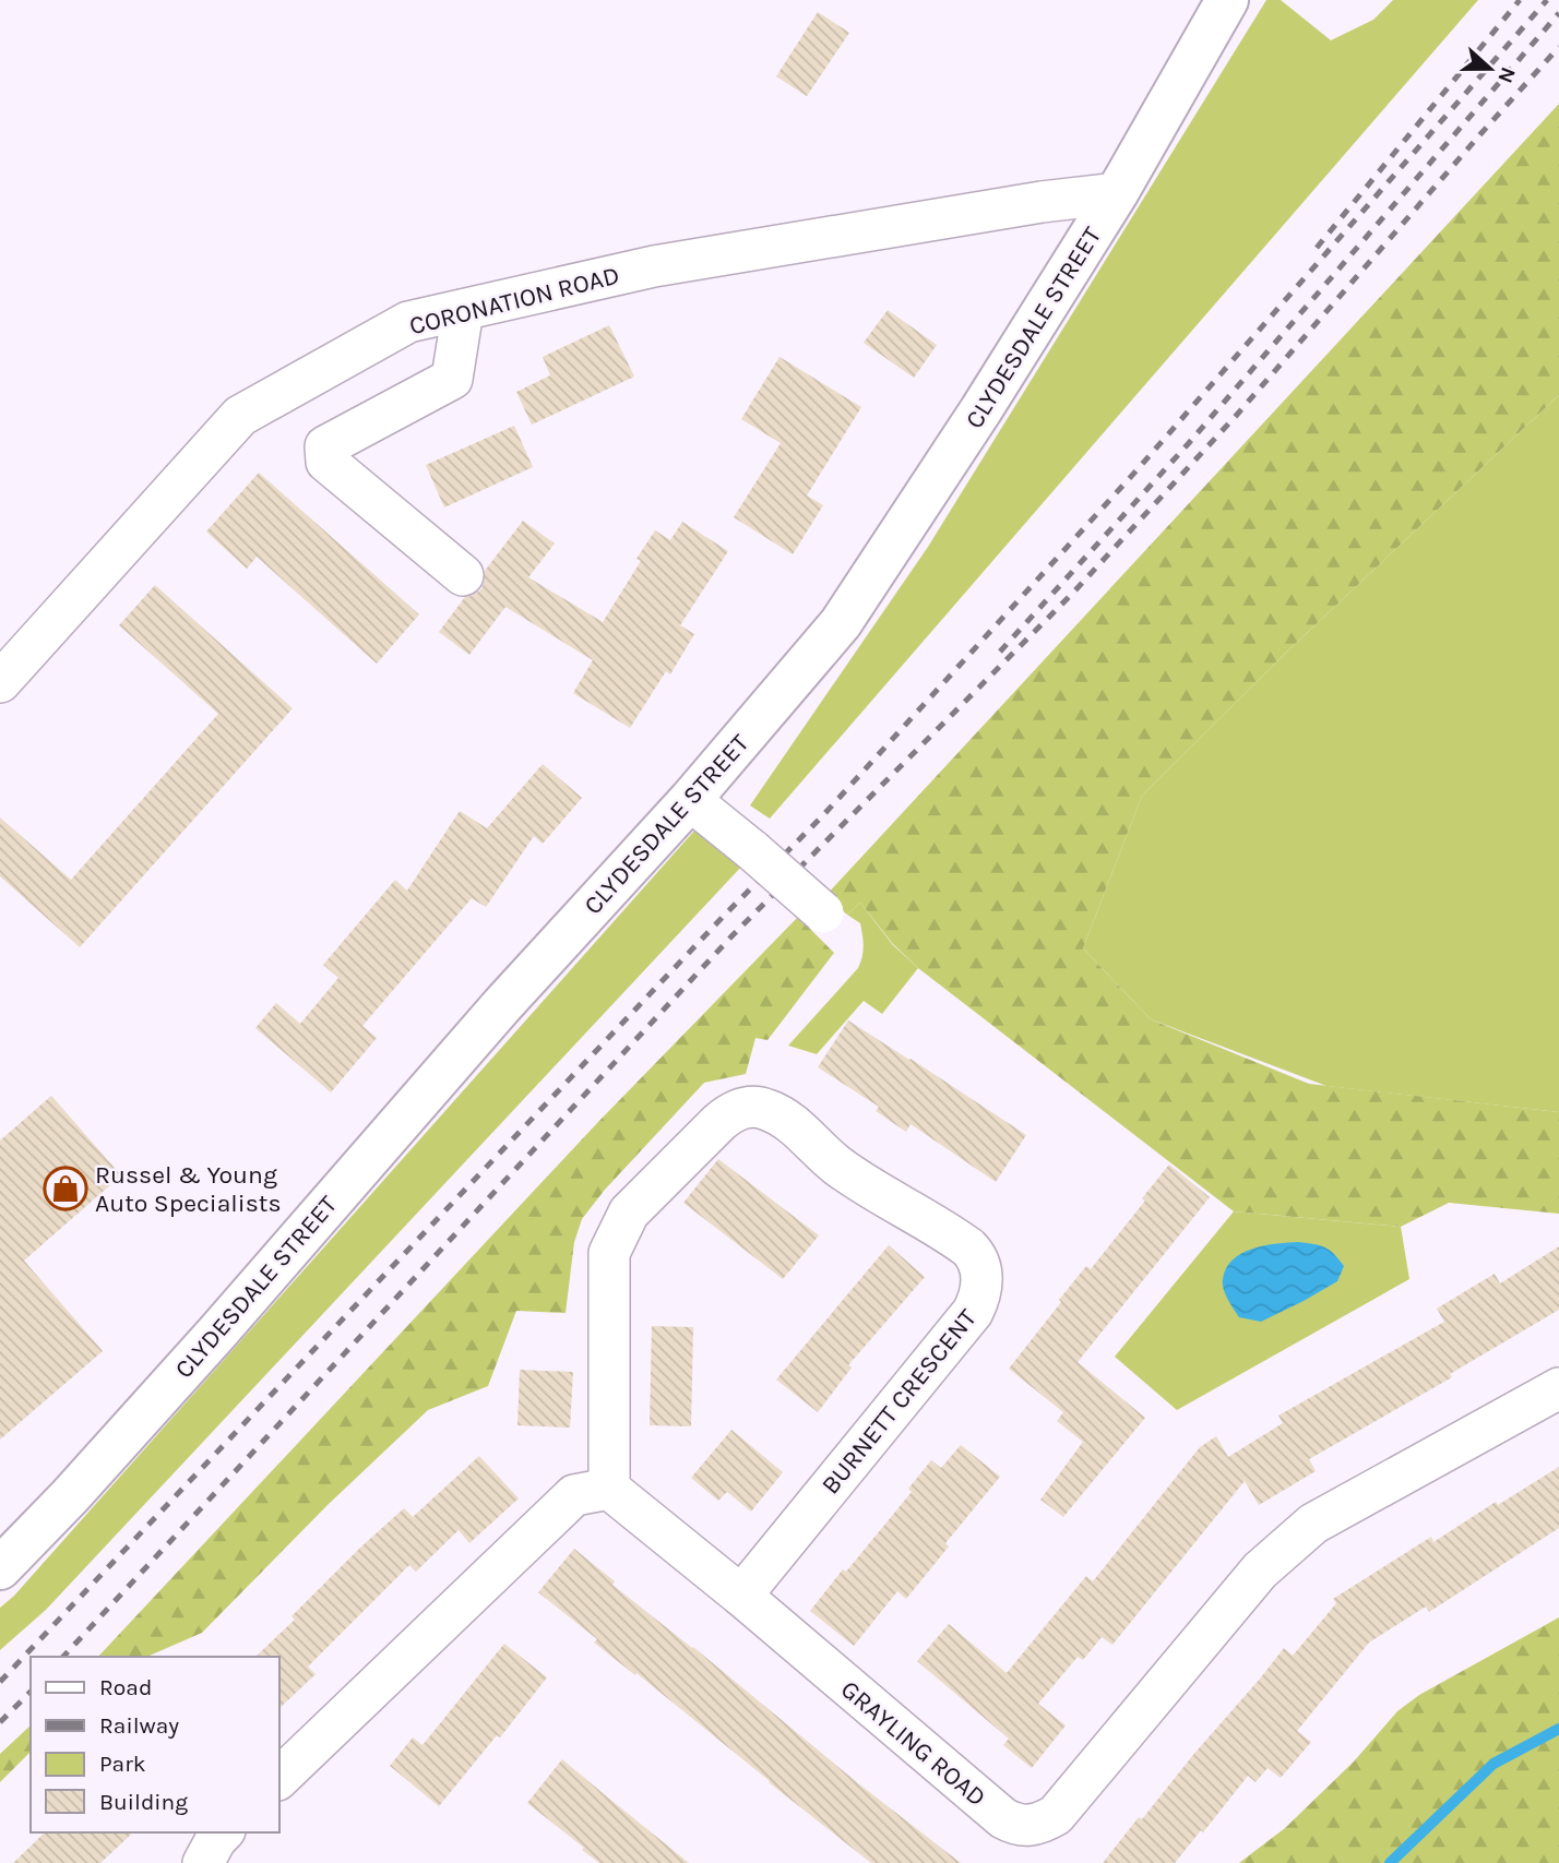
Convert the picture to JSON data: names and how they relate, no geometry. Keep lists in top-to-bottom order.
{
  "streets": {
    "main road": ["CLYDESDALE STREET"],
    "street": ["CORONATION ROAD", "BURNETT CRESCENT", "GRAYLING ROAD"]
  },
  "crossings": [
    ["CORONATION ROAD", "CLYDESDALE STREET"],
    ["BURNETT CRESCENT", "GRAYLING ROAD"]
  ],
  "places": {
    "shop": ["Russel & Young Auto Specialists"]
  },
  "legend": [
    "Road",
    "Railway",
    "Park",
    "Building"
  ],
  "north": "right"
}
